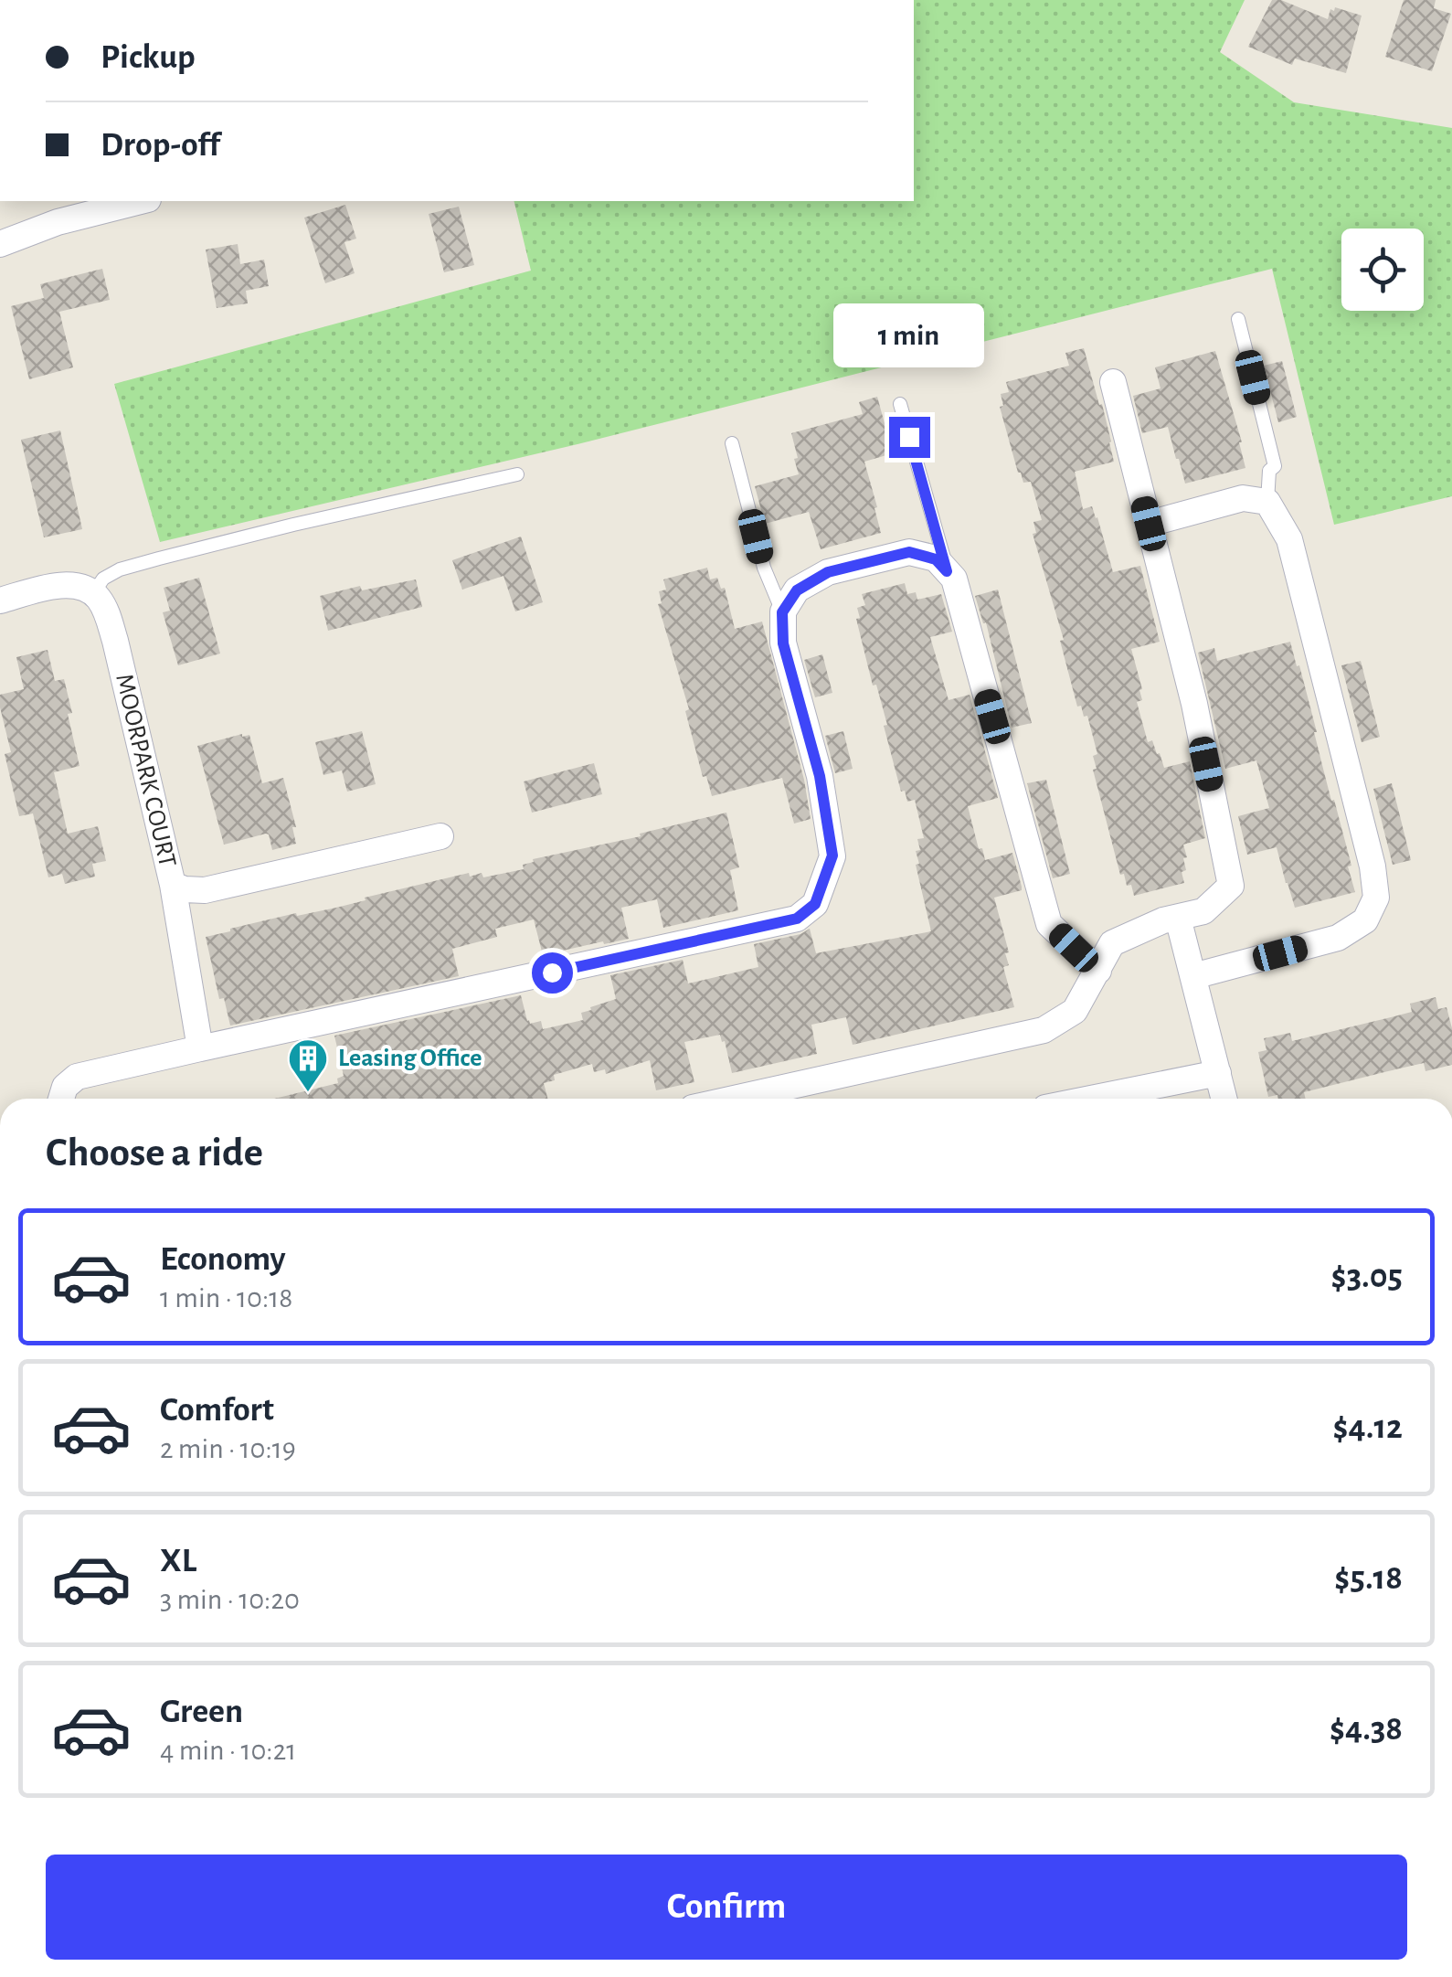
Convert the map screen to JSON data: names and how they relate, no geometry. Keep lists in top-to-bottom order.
{
  "streets": {
    "street": ["MOORPARK COURT"]
  },
  "places": {
    "building": ["Leasing Office"]
  },
  "page": {
    "banner": ["Pickup", "Drop-off"],
    "bubble": "1 min",
    "heading": "Choose a ride",
    "list": [
      {
        "name": "Economy",
        "note": "1 min · 10:18",
        "value": "$3.05"
      },
      {
        "name": "Comfort",
        "note": "2 min · 10:19",
        "value": "$4.12"
      },
      {
        "name": "XL",
        "note": "3 min · 10:20",
        "value": "$5.18"
      },
      {
        "name": "Green",
        "note": "4 min · 10:21",
        "value": "$4.38"
      }
    ],
    "buttons": "Confirm"
  }
}
